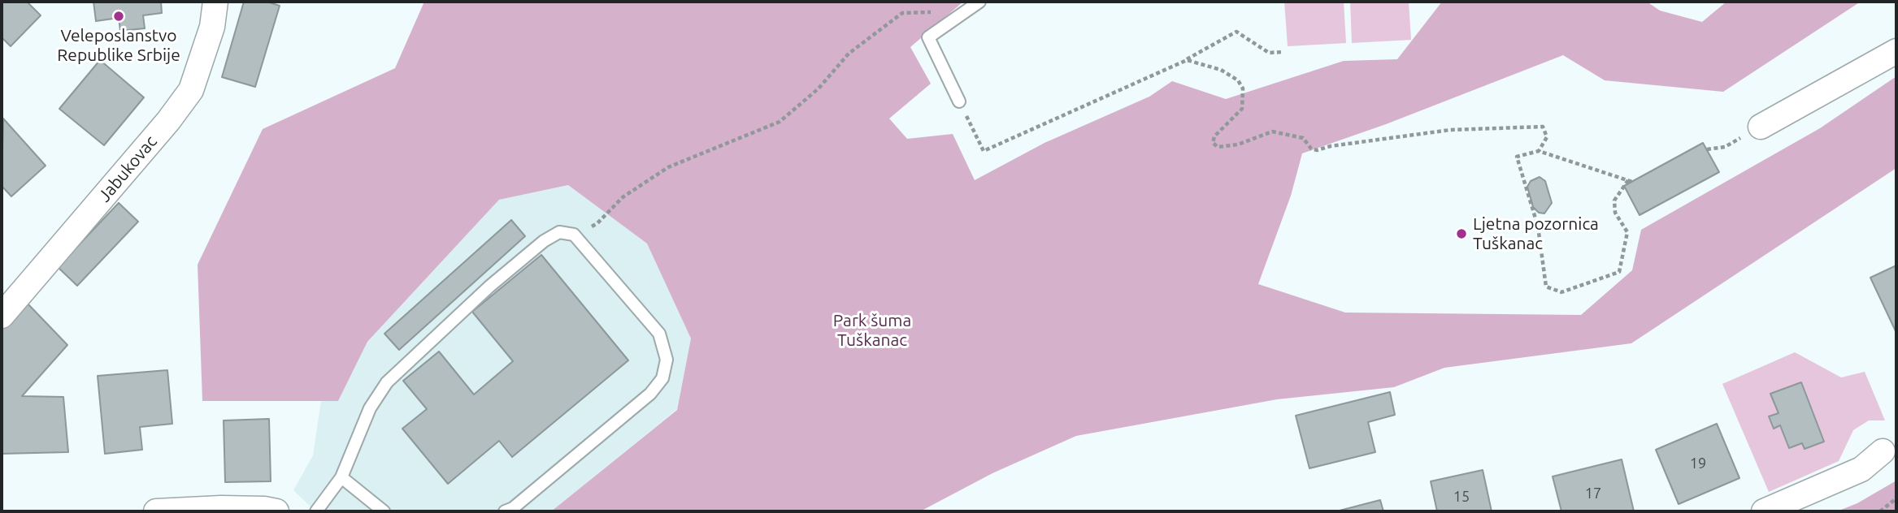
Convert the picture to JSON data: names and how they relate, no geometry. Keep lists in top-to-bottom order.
{
  "streets": {
    "street": ["Jabukovac"]
  },
  "parks": ["Park šuma Tuškanac"],
  "places": ["Veleposlanstvo Republike Srbije", "Ljetna pozornica Tuškanac"],
  "house_numbers": ["19", "17", "15"]
}
